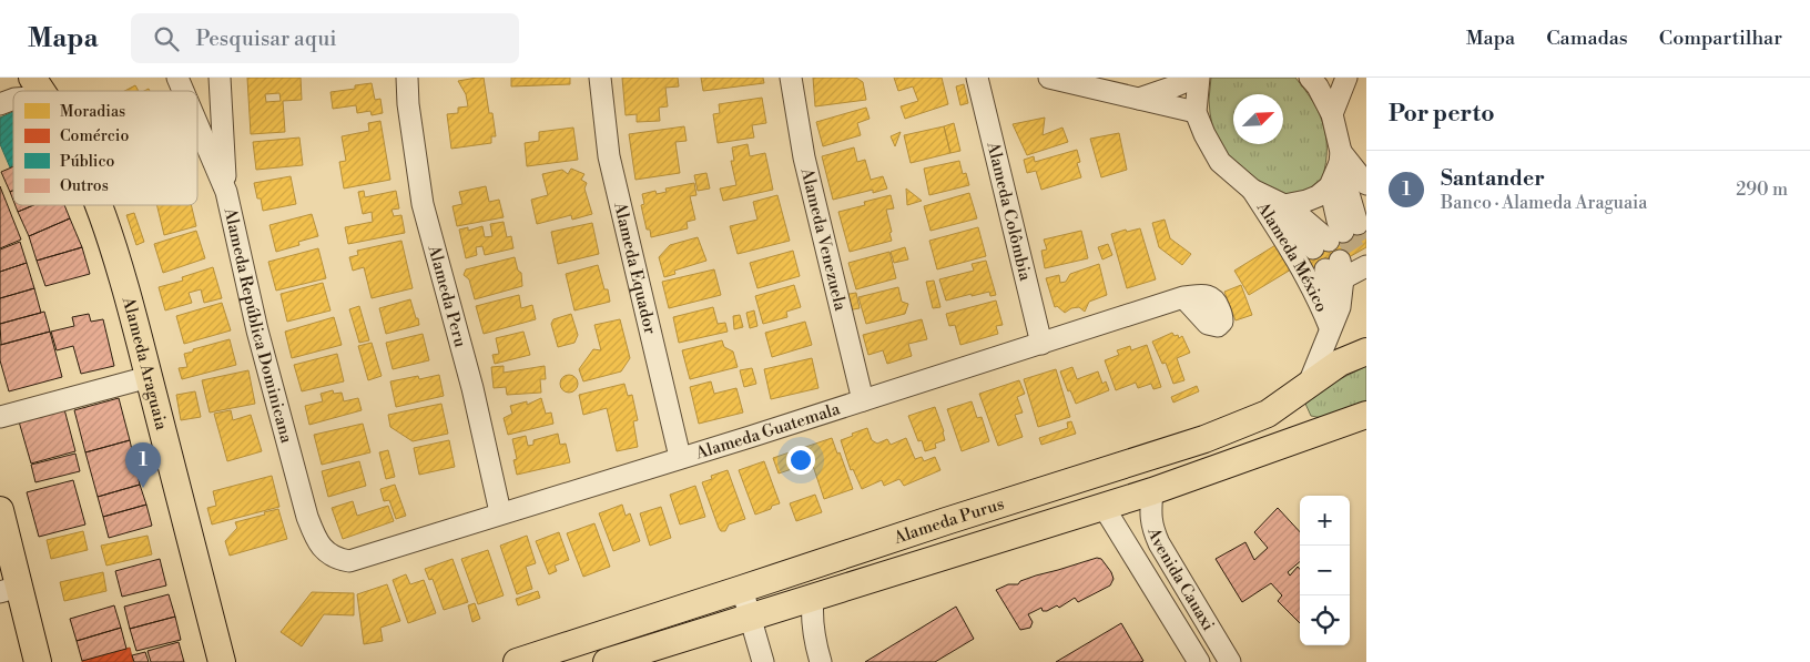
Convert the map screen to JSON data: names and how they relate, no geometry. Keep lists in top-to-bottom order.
{
  "streets": {
    "main road": ["Alameda Araguaia", "Alameda Purus"],
    "street": [
      "Alameda Colômbia",
      "Alameda Venezuela",
      "Alameda México",
      "Alameda Equador",
      "Alameda Peru",
      "Alameda República Dominicana",
      "Alameda Guatemala",
      "Avenida Cauaxi"
    ]
  },
  "crossings": [
    ["Alameda Colômbia", "Alameda Guatemala"],
    ["Alameda Venezuela", "Alameda Guatemala"],
    ["Alameda Equador", "Alameda Guatemala"],
    ["Alameda Peru", "Alameda Guatemala"],
    ["Alameda República Dominicana", "Alameda Guatemala"],
    ["Alameda Purus", "Avenida Cauaxi"]
  ],
  "legend": [
    "Moradias",
    "Comércio",
    "Público",
    "Outros"
  ],
  "north": "top right",
  "page": {
    "header": "Mapa",
    "search": "Pesquisar aqui",
    "nav": ["Mapa", "Camadas", "Compartilhar"],
    "heading": "Por perto",
    "list": [
      {
        "mark": "1",
        "name": "Santander",
        "note": "Banco · Alameda Araguaia",
        "value": "290 m"
      }
    ],
    "pins": "1",
    "map_buttons": ["+", "−"]
  }
}
